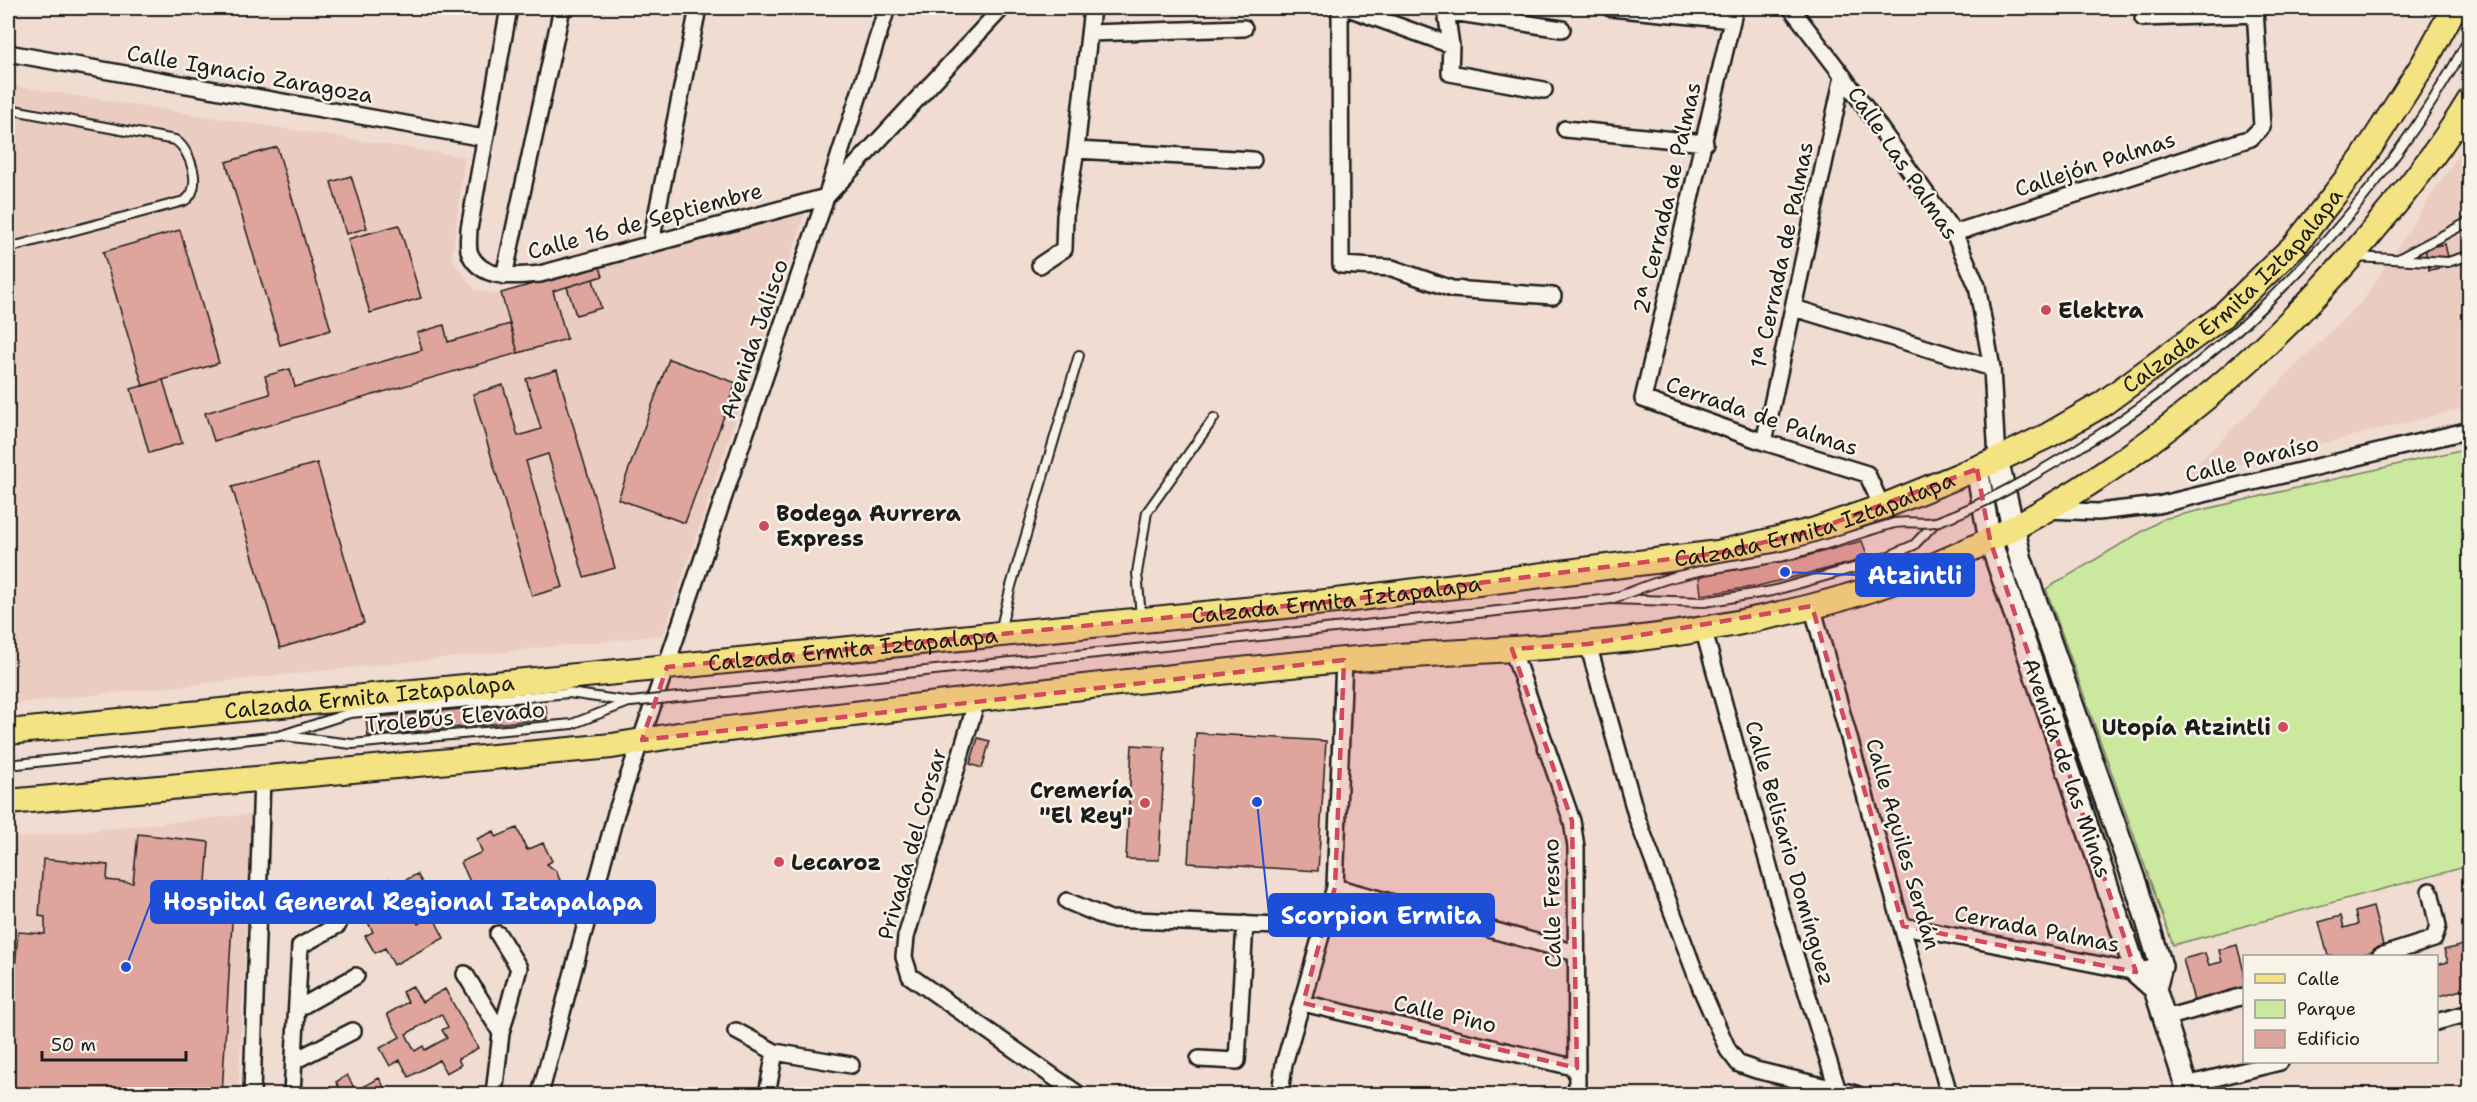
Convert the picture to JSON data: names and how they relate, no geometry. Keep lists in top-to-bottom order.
{
  "streets": {
    "main road": ["Calzada Ermita Iztapalapa"],
    "street": [
      "Calle Ignacio Zaragoza",
      "Calle Las Palmas",
      "Callejón Palmas",
      "2ª Cerrada de Palmas",
      "Calle 16 de Septiembre",
      "1ª Cerrada de Palmas",
      "Avenida Jalisco",
      "Cerrada de Palmas",
      "Calle Paraíso",
      "Avenida de las Minas",
      "Privada del Corsar",
      "Calle Aquiles Serdán",
      "Calle Belisario Domínguez",
      "Calle Fresno",
      "Cerrada Palmas",
      "Calle Pino"
    ],
    "lane": ["Trolebús Elevado"]
  },
  "crossings": [
    ["Calle Ignacio Zaragoza", "Calle 16 de Septiembre"],
    ["Calle Las Palmas", "Callejón Palmas"],
    ["Calle Las Palmas", "1ª Cerrada de Palmas"],
    ["Calle Las Palmas", "Calzada Ermita Iztapalapa"],
    ["Calle Las Palmas", "Avenida de las Minas"],
    ["2ª Cerrada de Palmas", "Cerrada de Palmas"],
    ["Calle 16 de Septiembre", "Avenida Jalisco"],
    ["1ª Cerrada de Palmas", "Cerrada de Palmas"],
    ["Calzada Ermita Iztapalapa", "Avenida Jalisco"],
    ["Calzada Ermita Iztapalapa", "Cerrada de Palmas"],
    ["Avenida de las Minas", "Cerrada Palmas"],
    ["Calle Aquiles Serdán", "Cerrada Palmas"],
    ["Calle Fresno", "Calle Pino"]
  ],
  "places": [
    "Elektra",
    "Bodega Aurrera Express",
    "Atzintli",
    "Utopía Atzintli",
    "Scorpion Ermita",
    "Cremería \"El Rey\"",
    "Lecaroz",
    "Hospital General Regional Iztapalapa"
  ],
  "legend": ["Calle", "Parque", "Edificio"],
  "scale_bar": "50 m"
}
